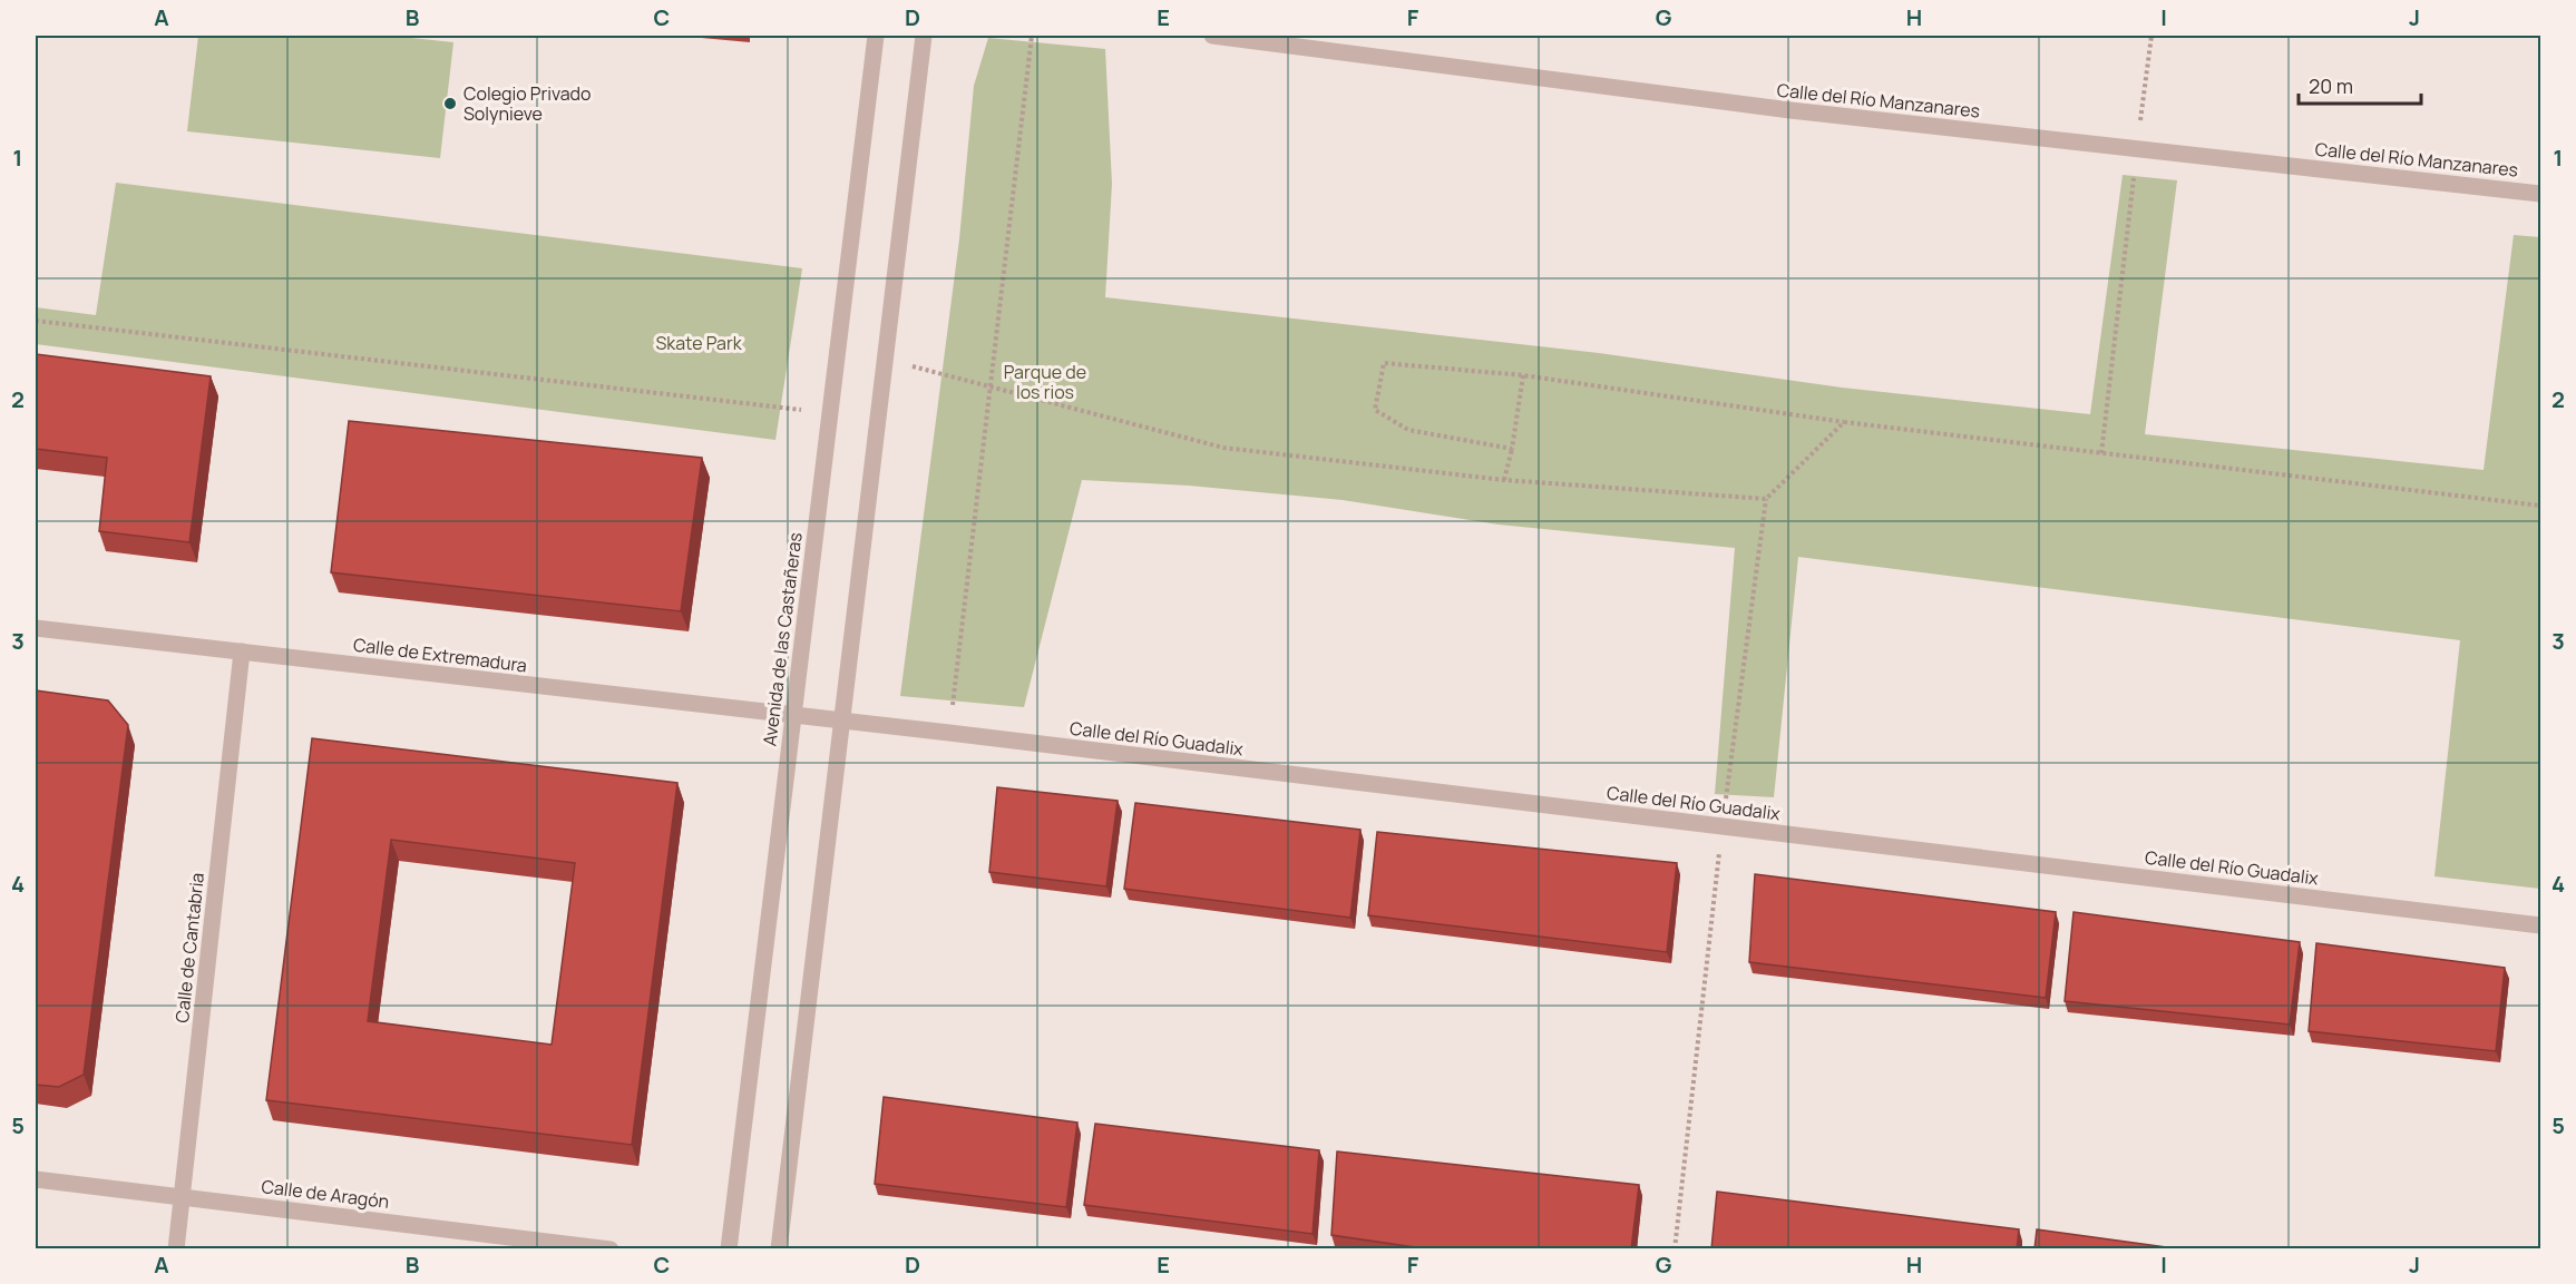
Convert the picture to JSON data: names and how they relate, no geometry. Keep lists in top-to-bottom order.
{
  "streets": {
    "street": [
      "Calle del Río Manzanares",
      "Avenida de las Castañeras",
      "Calle de Extremadura",
      "Calle del Río Guadalix",
      "Calle de Cantabria",
      "Calle de Aragón"
    ]
  },
  "crossings": [
    ["Avenida de las Castañeras", "Calle de Extremadura"],
    ["Calle de Extremadura", "Calle del Río Guadalix"],
    ["Calle de Extremadura", "Calle de Cantabria"],
    ["Calle de Cantabria", "Calle de Aragón"]
  ],
  "parks": ["Skate Park", "Parque de los rios"],
  "places": ["Colegio Privado Solynieve"],
  "scale_bar": "20 m",
  "grid": {
    "columns": [
      "A",
      "B",
      "C",
      "D",
      "E",
      "F",
      "G",
      "H",
      "I",
      "J"
    ],
    "rows": [
      "1",
      "2",
      "3",
      "4",
      "5"
    ]
  }
}
